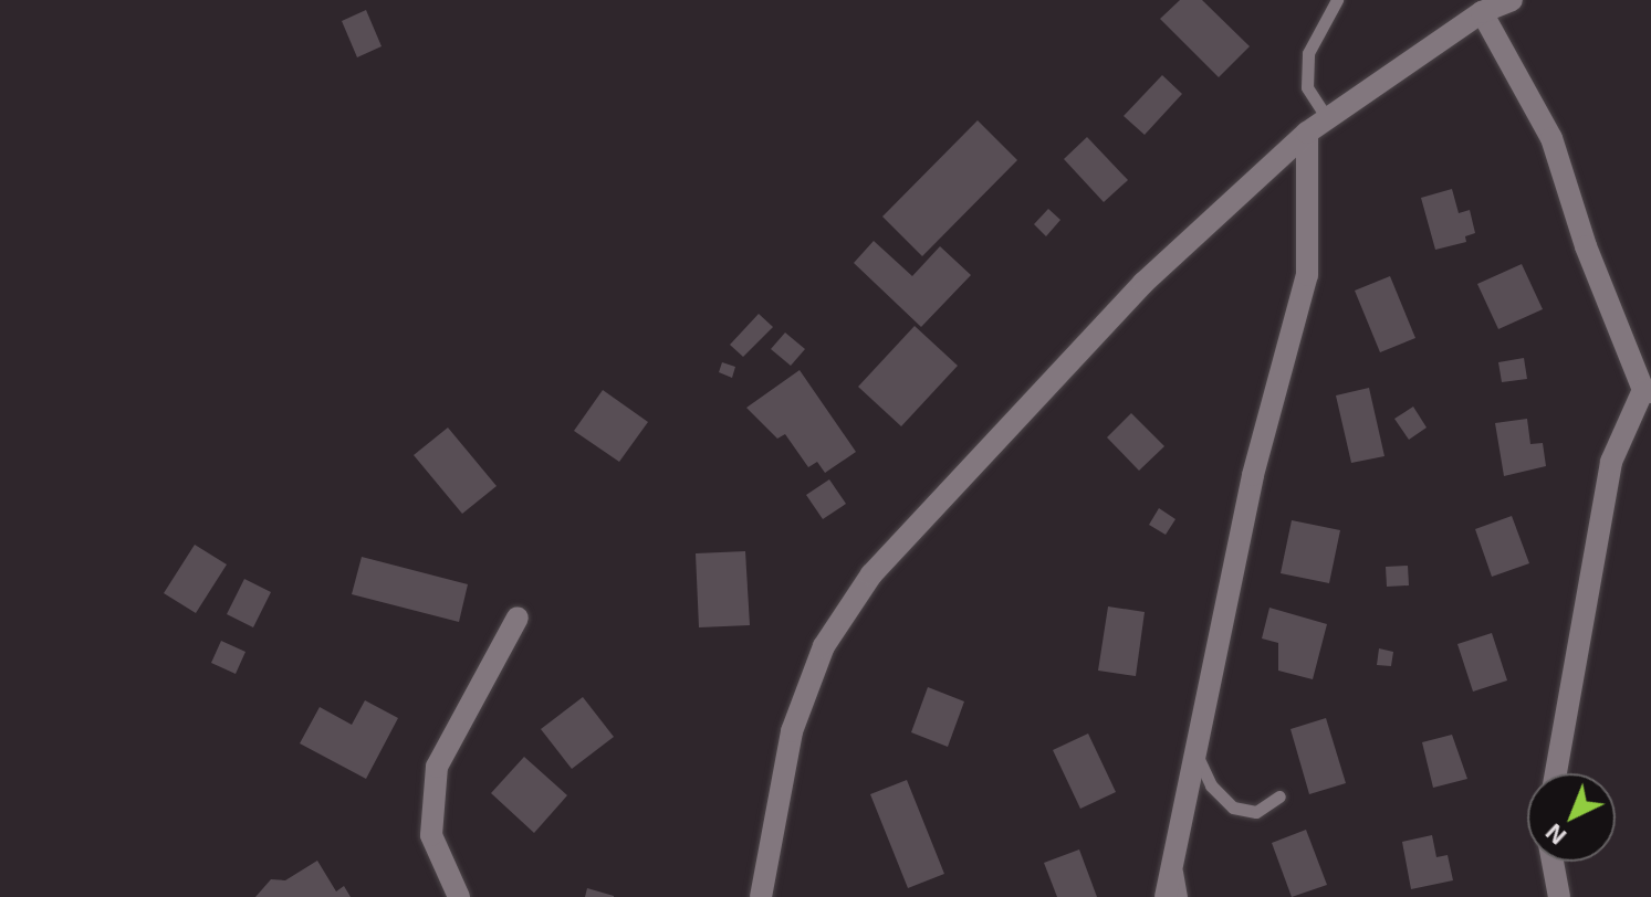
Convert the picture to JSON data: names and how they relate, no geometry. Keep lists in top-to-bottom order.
{
  "north": "bottom left"
}
